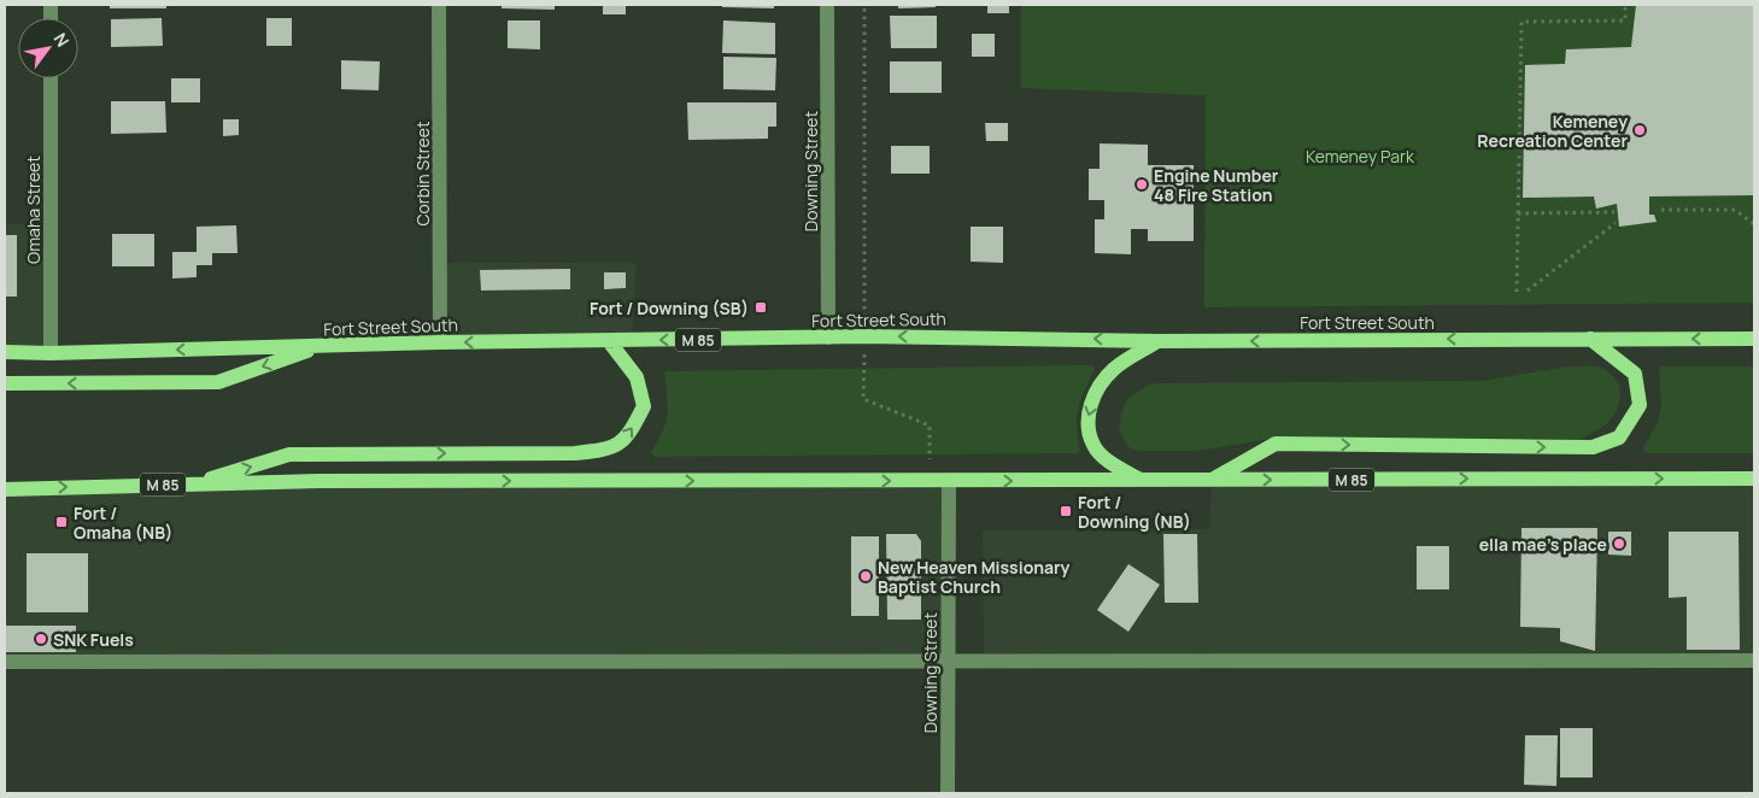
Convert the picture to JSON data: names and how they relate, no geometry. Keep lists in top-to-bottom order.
{
  "streets": {
    "main road": ["Fort Street South", "M 85"],
    "street": ["Downing Street", "Corbin Street", "Omaha Street"]
  },
  "crossings": [
    ["Downing Street", "Fort Street South"],
    ["Downing Street", "M 85"],
    ["Corbin Street", "Fort Street South"],
    ["Omaha Street", "Fort Street South"]
  ],
  "parks": ["Kemeney Park"],
  "places": {
    "other": [
      "Kemeney Recreation Center",
      "Engine Number 48 Fire Station",
      "ella mae's place",
      "New Heaven Missionary Baptist Church",
      "SNK Fuels"
    ],
    "transit": ["Fort / Downing (SB)", "Fort / Downing (NB)", "Fort / Omaha (NB)"]
  },
  "north": "top right"
}
